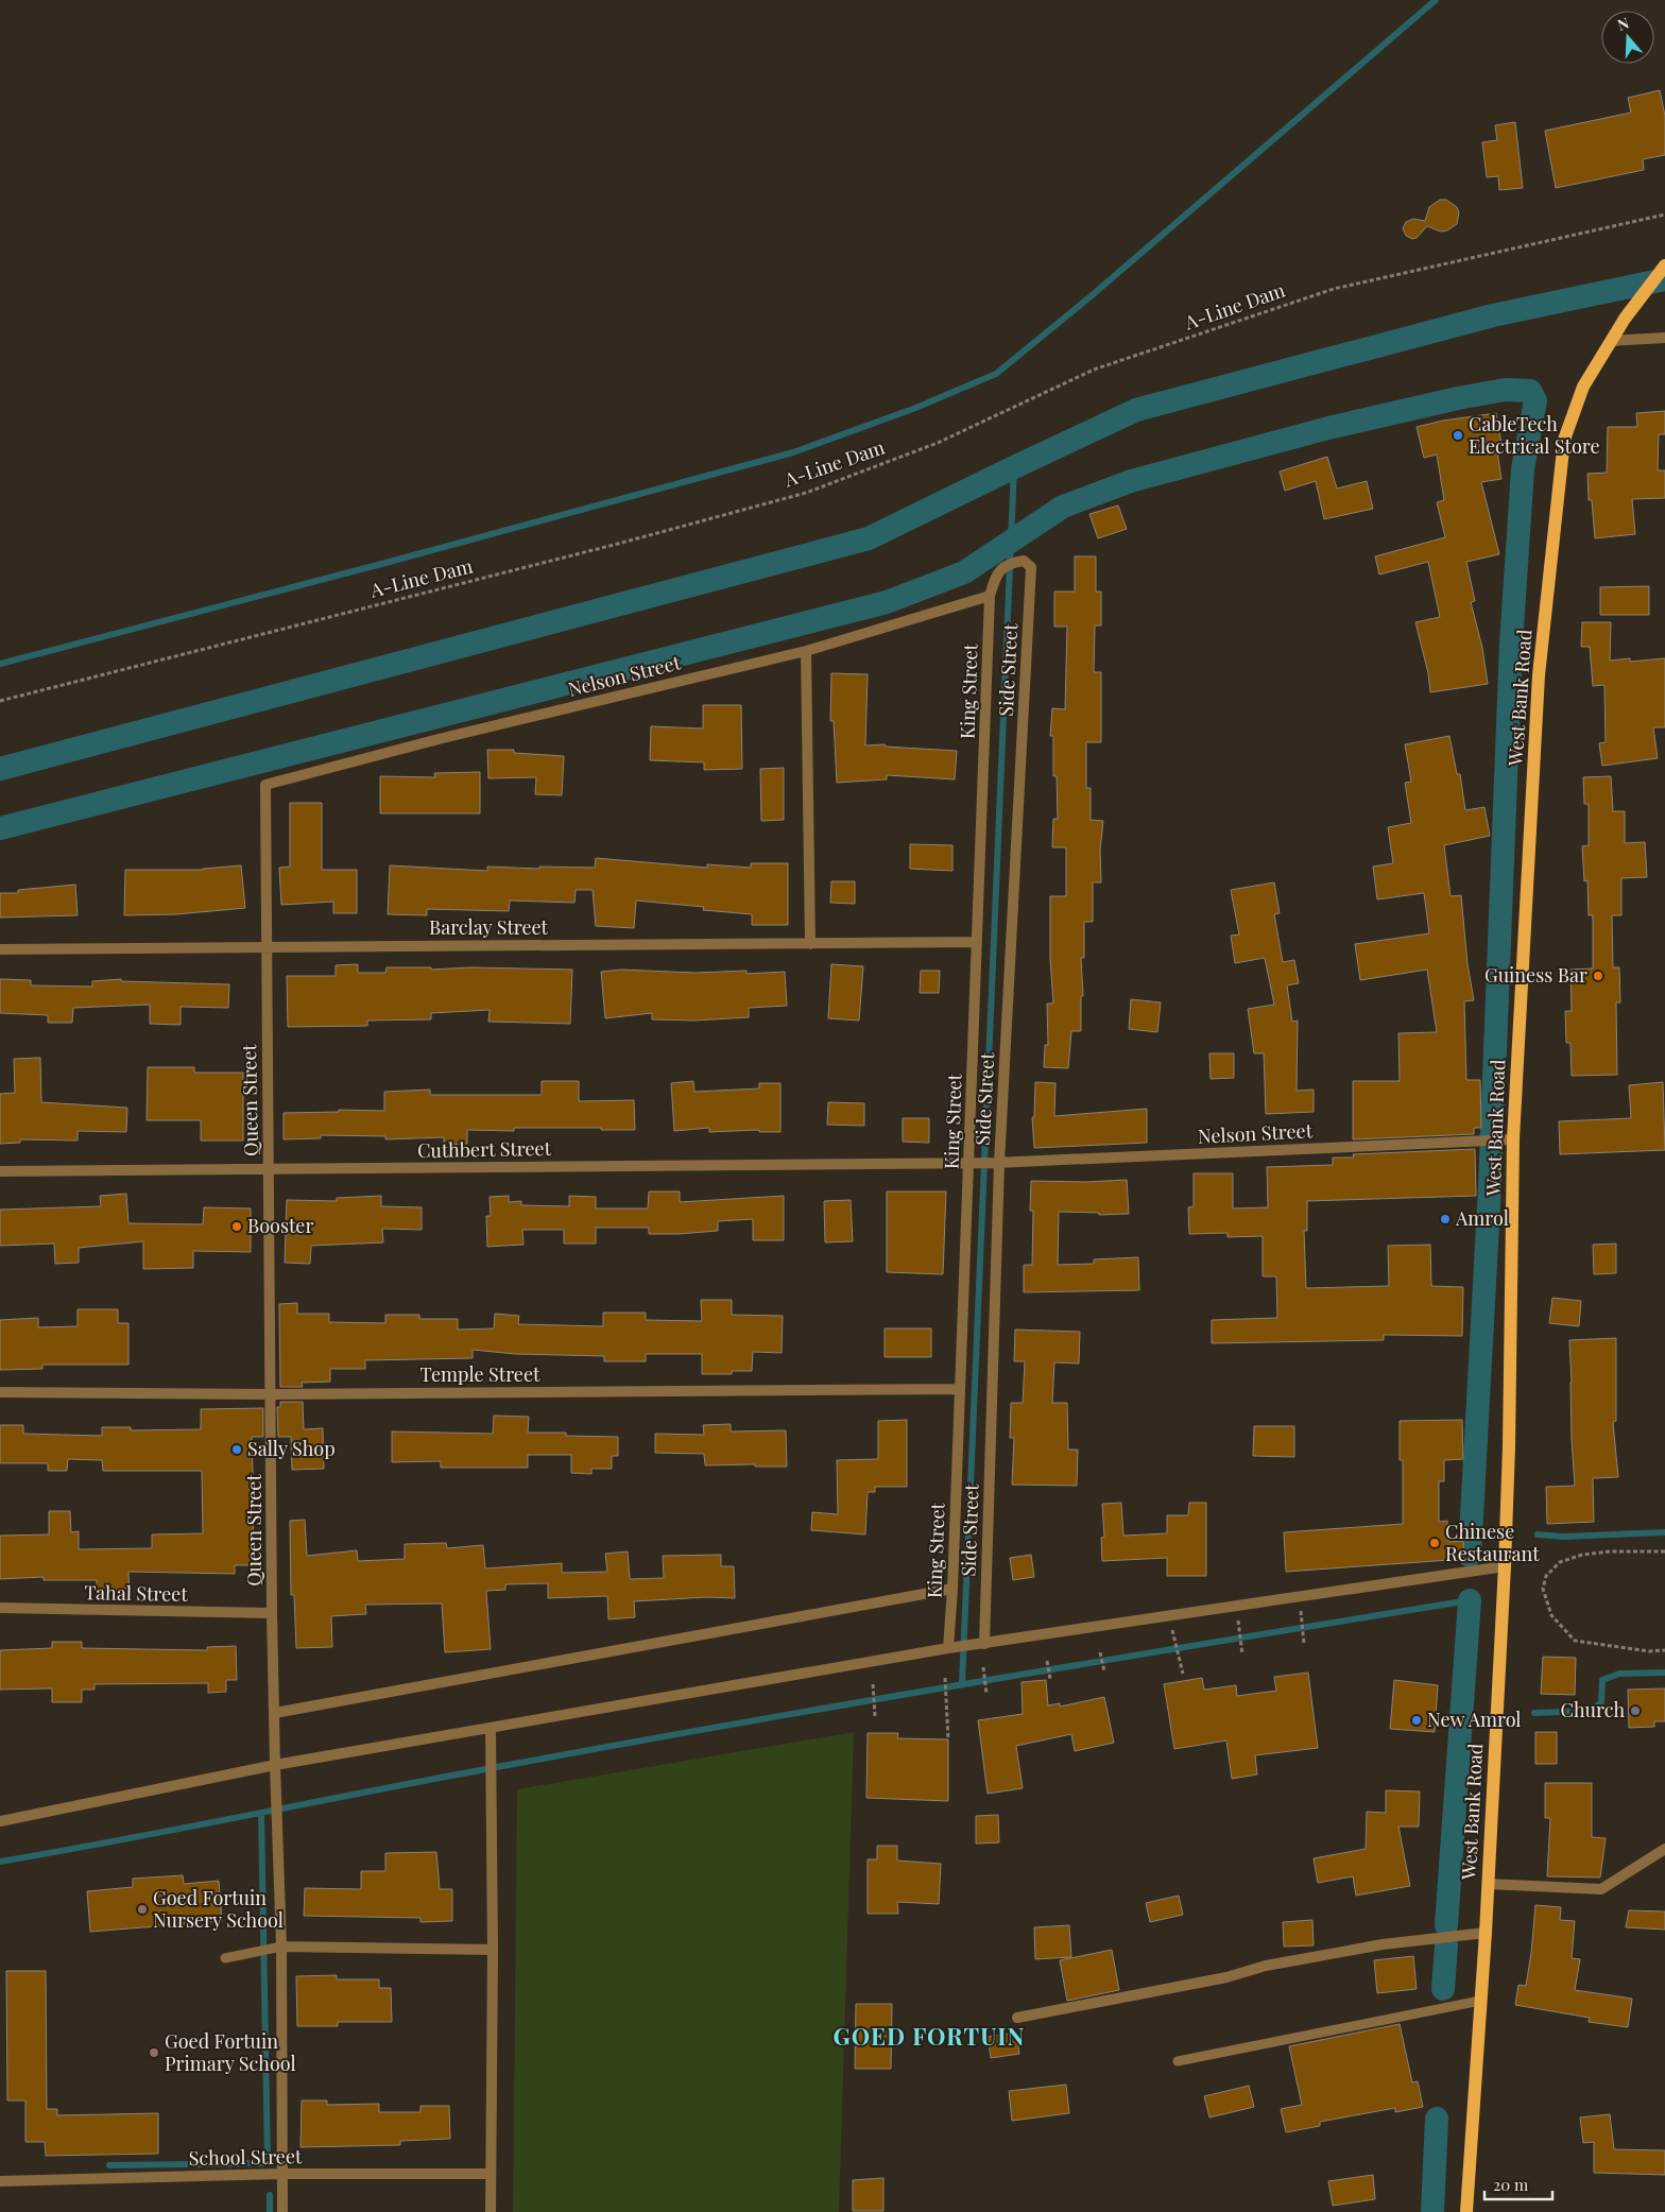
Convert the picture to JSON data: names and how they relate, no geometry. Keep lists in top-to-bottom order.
{
  "streets": {
    "main road": ["West Bank Road"],
    "street": [
      "Side Street",
      "Nelson Street",
      "King Street",
      "Barclay Street",
      "Queen Street",
      "Cuthbert Street",
      "Temple Street",
      "Tahal Street",
      "School Street"
    ],
    "path": ["A-Line Dam"]
  },
  "crossings": [
    ["Side Street", "Nelson Street"],
    ["Side Street", "King Street"],
    ["Nelson Street", "King Street"],
    ["Nelson Street", "West Bank Road"],
    ["Nelson Street", "Queen Street"],
    ["Nelson Street", "Cuthbert Street"],
    ["King Street", "Barclay Street"],
    ["King Street", "Cuthbert Street"],
    ["King Street", "Temple Street"],
    ["Barclay Street", "Queen Street"],
    ["Queen Street", "Cuthbert Street"],
    ["Queen Street", "Temple Street"],
    ["Queen Street", "Tahal Street"],
    ["Queen Street", "School Street"]
  ],
  "districts": ["GOED FORTUIN"],
  "places": [
    "CableTech Electrical Store",
    "Guiness Bar",
    "Amrol",
    "Booster",
    "Sally Shop",
    "Chinese Restaurant",
    "Church",
    "New Amrol",
    "Goed Fortuin Nursery School",
    "Goed Fortuin Primary School"
  ],
  "scale_bar": "20 m",
  "north": "top"
}
